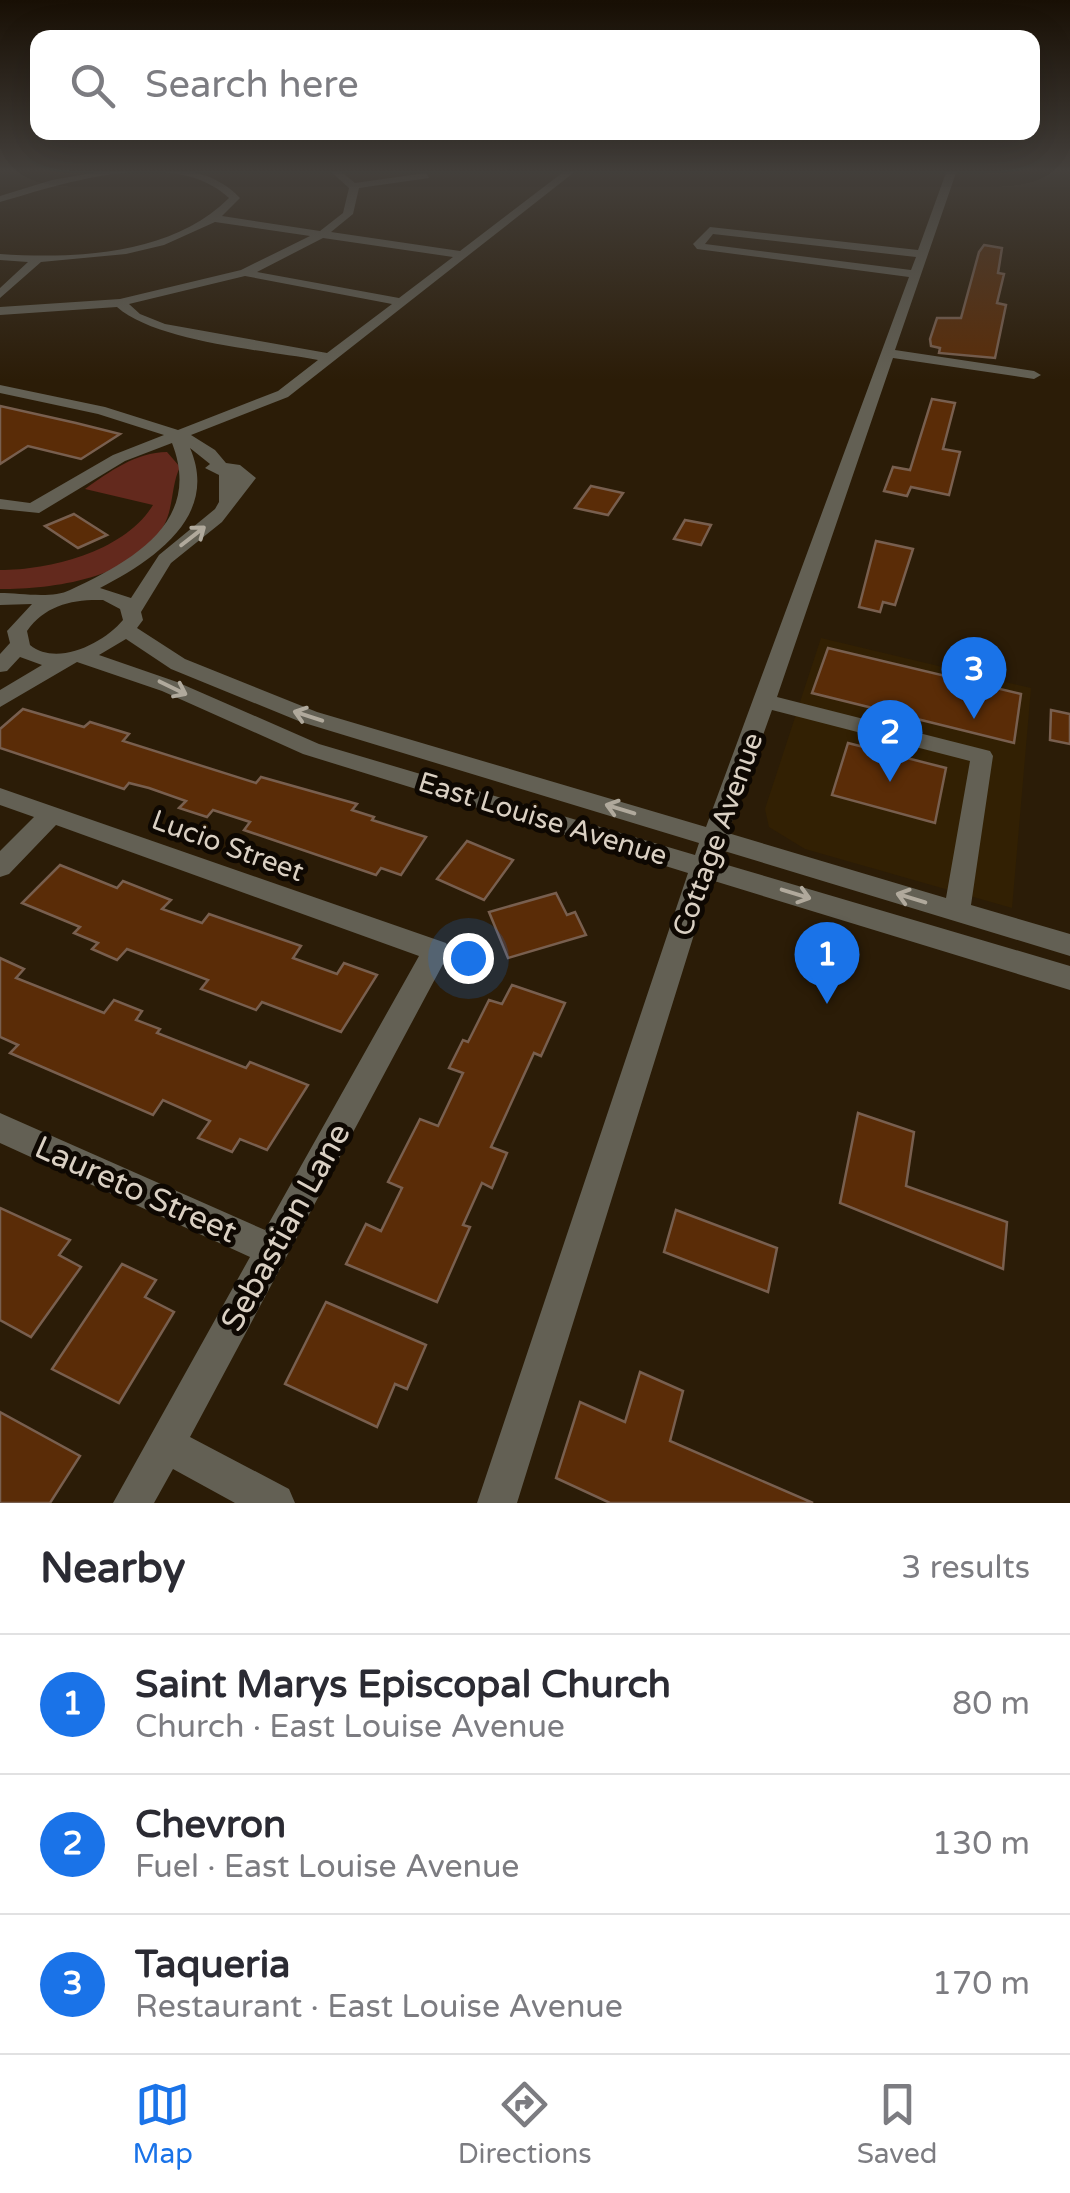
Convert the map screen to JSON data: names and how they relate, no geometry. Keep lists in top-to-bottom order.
{
  "streets": {
    "street": [
      "East Louise Avenue",
      "Cottage Avenue",
      "Lucio Street",
      "Laureto Street",
      "Sebastian Lane"
    ]
  },
  "crossings": [
    ["East Louise Avenue", "Cottage Avenue"],
    ["Lucio Street", "Sebastian Lane"],
    ["Laureto Street", "Sebastian Lane"]
  ],
  "page": {
    "search": "Search here",
    "pins": ["3", "2", "1"],
    "heading": ["Nearby", "3 results"],
    "list": [
      {
        "mark": "1",
        "name": "Saint Marys Episcopal Church",
        "note": "Church · East Louise Avenue",
        "value": "80 m"
      },
      {
        "mark": "2",
        "name": "Chevron",
        "note": "Fuel · East Louise Avenue",
        "value": "130 m"
      },
      {
        "mark": "3",
        "name": "Taqueria",
        "note": "Restaurant · East Louise Avenue",
        "value": "170 m"
      }
    ],
    "nav": ["Map", "Directions", "Saved"]
  }
}
